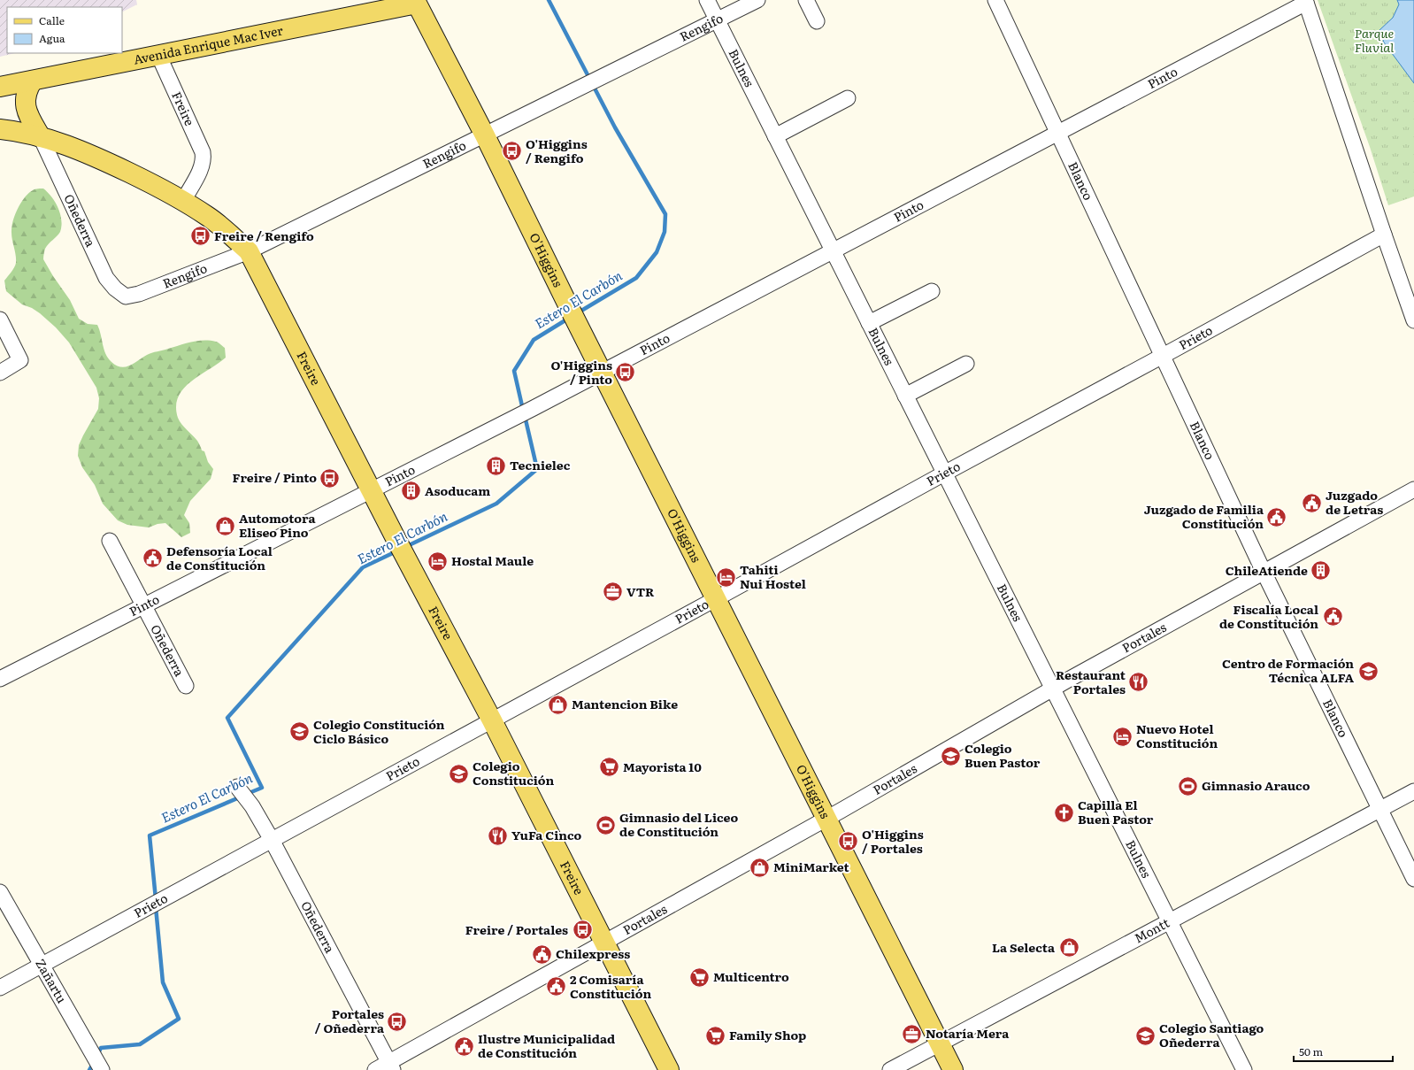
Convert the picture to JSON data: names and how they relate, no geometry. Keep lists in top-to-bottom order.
{
  "streets": {
    "main road": ["Avenida Enrique Mac Iver", "Freire", "O'Higgins"],
    "street": [
      "Rengifo",
      "Bulnes",
      "Pinto",
      "Blanco",
      "Oñederra",
      "Prieto",
      "Portales",
      "Montt",
      "Zañartu"
    ]
  },
  "crossings": [
    ["Rengifo", "Bulnes"],
    ["Rengifo", "Freire"],
    ["Rengifo", "Oñederra"],
    ["Rengifo", "O'Higgins"],
    ["Avenida Enrique Mac Iver", "Freire"],
    ["Avenida Enrique Mac Iver", "O'Higgins"],
    ["Bulnes", "Pinto"],
    ["Bulnes", "Prieto"],
    ["Bulnes", "Portales"],
    ["Bulnes", "Montt"],
    ["Pinto", "Freire"],
    ["Pinto", "Blanco"],
    ["Pinto", "Oñederra"],
    ["Pinto", "O'Higgins"],
    ["Freire", "Oñederra"],
    ["Freire", "Prieto"],
    ["Freire", "Portales"],
    ["Blanco", "Prieto"],
    ["Blanco", "Portales"],
    ["Blanco", "Montt"],
    ["Oñederra", "Prieto"],
    ["Oñederra", "Portales"],
    ["O'Higgins", "Prieto"],
    ["O'Higgins", "Portales"],
    ["O'Higgins", "Montt"],
    ["Prieto", "Zañartu"]
  ],
  "water": ["Estero El Carbón"],
  "parks": ["Parque Fluvial"],
  "places": {
    "bus stop": [
      "O'Higgins / Rengifo",
      "Freire / Rengifo",
      "O'Higgins / Pinto",
      "Freire / Pinto",
      "O'Higgins / Portales",
      "Freire / Portales",
      "Portales / Oñederra"
    ],
    "building": ["Tecnielec", "Asoducam", "ChileAtiende"],
    "public building": [
      "Juzgado de Letras",
      "Juzgado de Familia Constitución",
      "Defensoría Local de Constitución",
      "Fiscalía Local de Constitución",
      "Chilexpress",
      "2 Comisaría Constitución",
      "Ilustre Municipalidad de Constitución"
    ],
    "shop": [
      "Automotora Eliseo Pino",
      "Mantencion Bike",
      "MiniMarket",
      "La Selecta"
    ],
    "hotel": ["Hostal Maule", "Tahiti Nui Hostel", "Nuevo Hotel Constitución"],
    "office": ["VTR", "Notaría Mera"],
    "school or university": [
      "Centro de Formación Técnica ALFA",
      "Colegio Constitución Ciclo Básico",
      "Colegio Buen Pastor",
      "Colegio Constitución",
      "Colegio Santiago Oñederra"
    ],
    "restaurant": ["Restaurant Portales", "YuFa Cinco"],
    "supermarket": ["Mayorista 10", "Multicentro", "Family Shop"],
    "sports": ["Gimnasio Arauco", "Gimnasio del Liceo de Constitución"],
    "church": ["Capilla El Buen Pastor"]
  },
  "legend": ["Calle", "Agua"],
  "scale_bar": "50 m"
}
